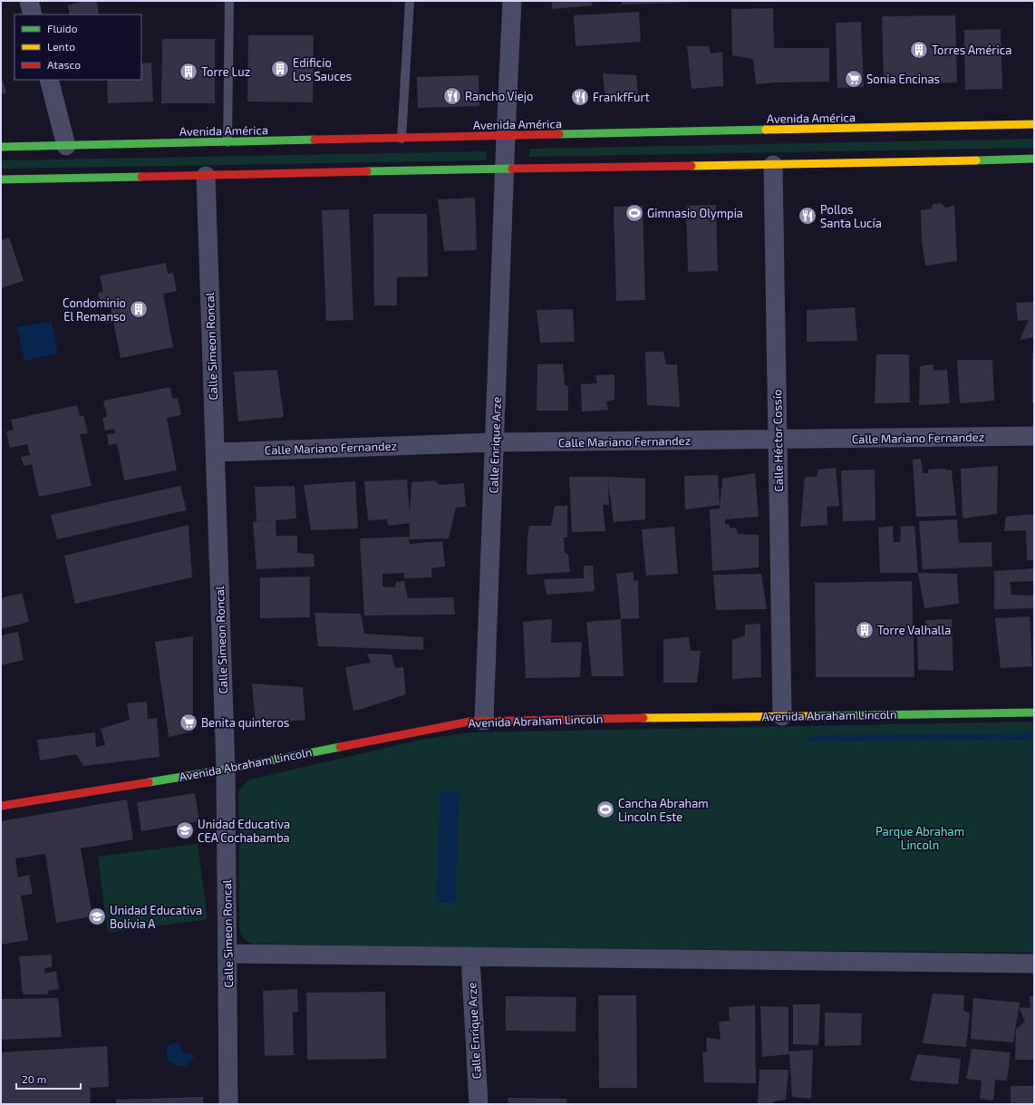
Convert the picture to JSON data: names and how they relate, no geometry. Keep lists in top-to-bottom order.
{
  "streets": {
    "main road": ["Avenida América", "Avenida Abraham Lincoln"],
    "street": [
      "Calle Simeon Roncal",
      "Calle Mariano Fernandez",
      "Calle Héctor Cossío",
      "Calle Enrique Arze"
    ]
  },
  "crossings": [
    ["Avenida América", "Calle Enrique Arze"],
    ["Calle Simeon Roncal", "Calle Mariano Fernandez"],
    ["Calle Simeon Roncal", "Avenida Abraham Lincoln"],
    ["Calle Mariano Fernandez", "Calle Héctor Cossío"],
    ["Calle Mariano Fernandez", "Calle Enrique Arze"],
    ["Calle Héctor Cossío", "Avenida Abraham Lincoln"],
    ["Calle Enrique Arze", "Avenida Abraham Lincoln"]
  ],
  "parks": ["Parque Abraham Lincoln"],
  "places": {
    "building": [
      "Torres América",
      "Edificio Los Sauces",
      "Torre Luz",
      "Condominio El Remanso",
      "Torre Valhalla"
    ],
    "supermarket": ["Sonia Encinas", "Benita quinteros"],
    "restaurant": ["Rancho Viejo", "FrankfFurt", "Pollos Santa Lucía"],
    "sports": ["Gimnasio Olympia", "Cancha Abraham Lincoln Este"],
    "school or university": ["Unidad Educativa CEA Cochabamba", "Unidad Educativa Bolivia A"]
  },
  "legend": ["Fluido", "Lento", "Atasco"],
  "scale_bar": "20 m"
}
